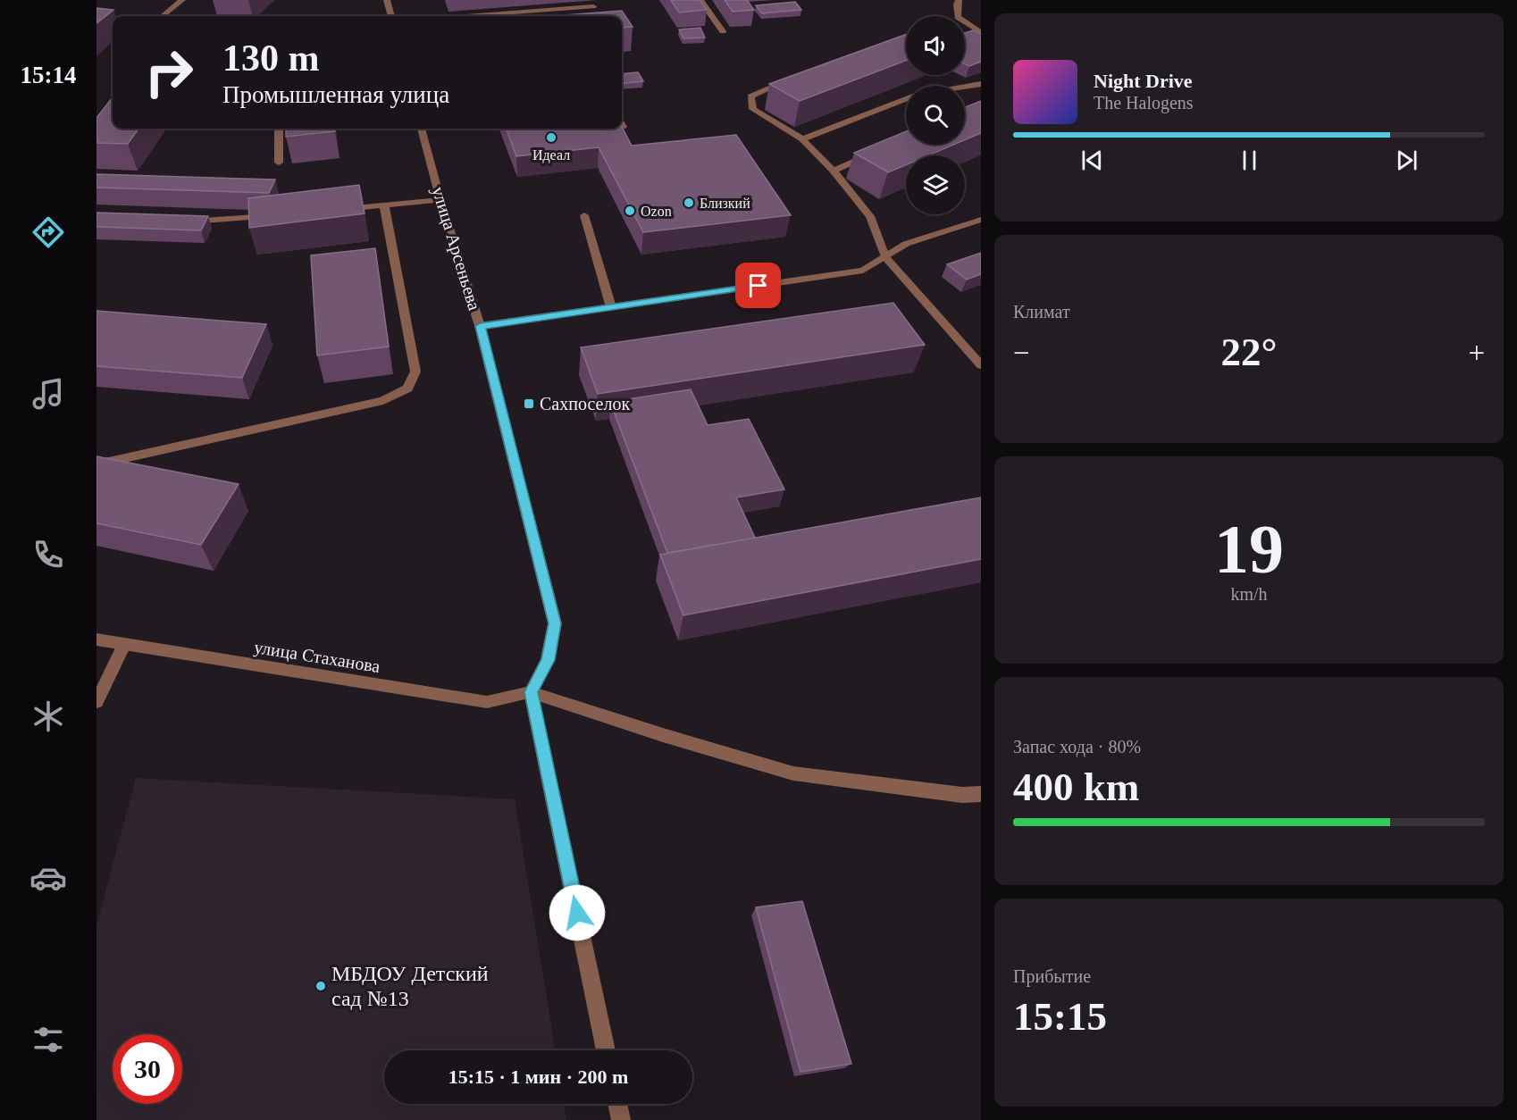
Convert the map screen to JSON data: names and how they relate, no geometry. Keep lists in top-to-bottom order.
{
  "streets": {
    "street": ["улица Арсеньева", "улица Стаханова"]
  },
  "crossings": [
    ["улица Арсеньева", "улица Стаханова"]
  ],
  "places": {
    "other": [
      "Идеал",
      "Близкий",
      "Ozon",
      "МБДОУ Детский сад №13"
    ],
    "transit": ["Сахпоселок"]
  },
  "page": {
    "tabs": "15:14",
    "turn": ["130 m", "Промышленная улица"],
    "song": ["Night Drive", "The Halogens"],
    "tile": [
      "Климат",
      ["19", "km/h"],
      ["Запас хода · 80%", "400 km"],
      ["Прибытие", "15:15"]
    ],
    "heat": ["−", "22°", "+"],
    "limit": "30",
    "trip": "15:15 · 1 мин · 200 m"
  }
}
